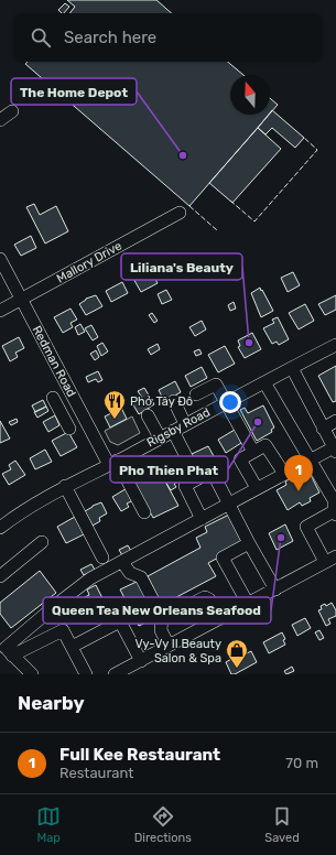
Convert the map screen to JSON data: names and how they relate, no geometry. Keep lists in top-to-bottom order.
{
  "streets": {
    "street": ["Mallory Drive", "Redman Road", "Rigsby Road"]
  },
  "crossings": [
    ["Mallory Drive", "Redman Road"],
    ["Redman Road", "Rigsby Road"]
  ],
  "places": {
    "other": [
      "The Home Depot",
      "Liliana's Beauty",
      "Pho Thien Phat",
      "Queen Tea New Orleans Seafood"
    ],
    "restaurant": ["Phở Tây Đô"],
    "shop": ["Vy-Vy II Beauty Salon & Spa"]
  },
  "north": "top",
  "page": {
    "search": "Search here",
    "pins": "1",
    "heading": "Nearby",
    "list": [
      {
        "mark": "1",
        "name": "Full Kee Restaurant",
        "note": "Restaurant",
        "value": "70 m"
      }
    ],
    "nav": ["Map", "Directions", "Saved"]
  }
}
